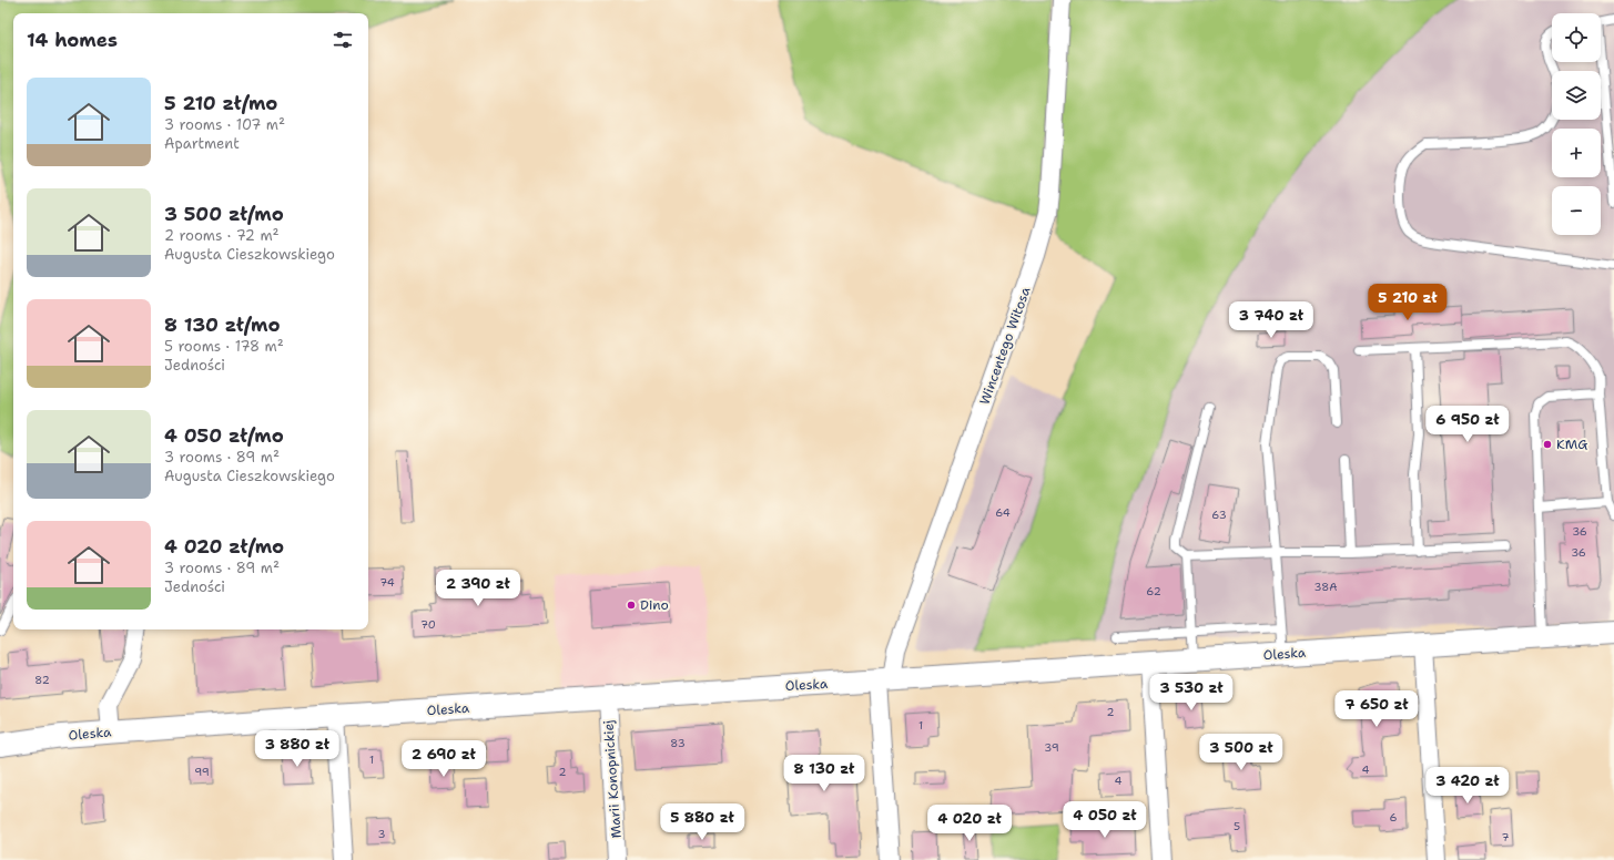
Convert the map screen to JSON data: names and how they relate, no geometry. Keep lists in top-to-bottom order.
{
  "streets": {
    "street": ["Wincentego Witosa", "Oleska", "Marii Konopnickiej"]
  },
  "crossings": [
    ["Wincentego Witosa", "Oleska"],
    ["Oleska", "Marii Konopnickiej"]
  ],
  "places": ["KMG", "Dino"],
  "house_numbers": [
    "64",
    "63",
    "36",
    "36",
    "74",
    "38A",
    "62",
    "70",
    "82",
    "2",
    "1",
    "83",
    "39",
    "1",
    "4",
    "99",
    "2",
    "4",
    "6",
    "5",
    "3",
    "7"
  ],
  "page": {
    "map_buttons": ["+", "−"],
    "heading": "14 homes",
    "list": [
      {
        "name": "5 210 zł/mo",
        "note": "3 rooms · 107 m² · Apartment"
      },
      {
        "name": "3 500 zł/mo",
        "note": "2 rooms · 72 m² · Augusta Cieszkowskiego"
      },
      {
        "name": "8 130 zł/mo",
        "note": "5 rooms · 178 m² · Jedności"
      },
      {
        "name": "4 050 zł/mo",
        "note": "3 rooms · 89 m² · Augusta Cieszkowskiego"
      },
      {
        "name": "4 020 zł/mo",
        "note": "3 rooms · 89 m² · Jedności"
      }
    ],
    "price": [
      "5 210 zł",
      "3 740 zł",
      "6 950 zł",
      "2 390 zł",
      "3 530 zł",
      "7 650 zł",
      "3 880 zł",
      "3 500 zł",
      "2 690 zł",
      "8 130 zł",
      "3 420 zł",
      "4 050 zł",
      "5 880 zł",
      "4 020 zł"
    ]
  }
}
